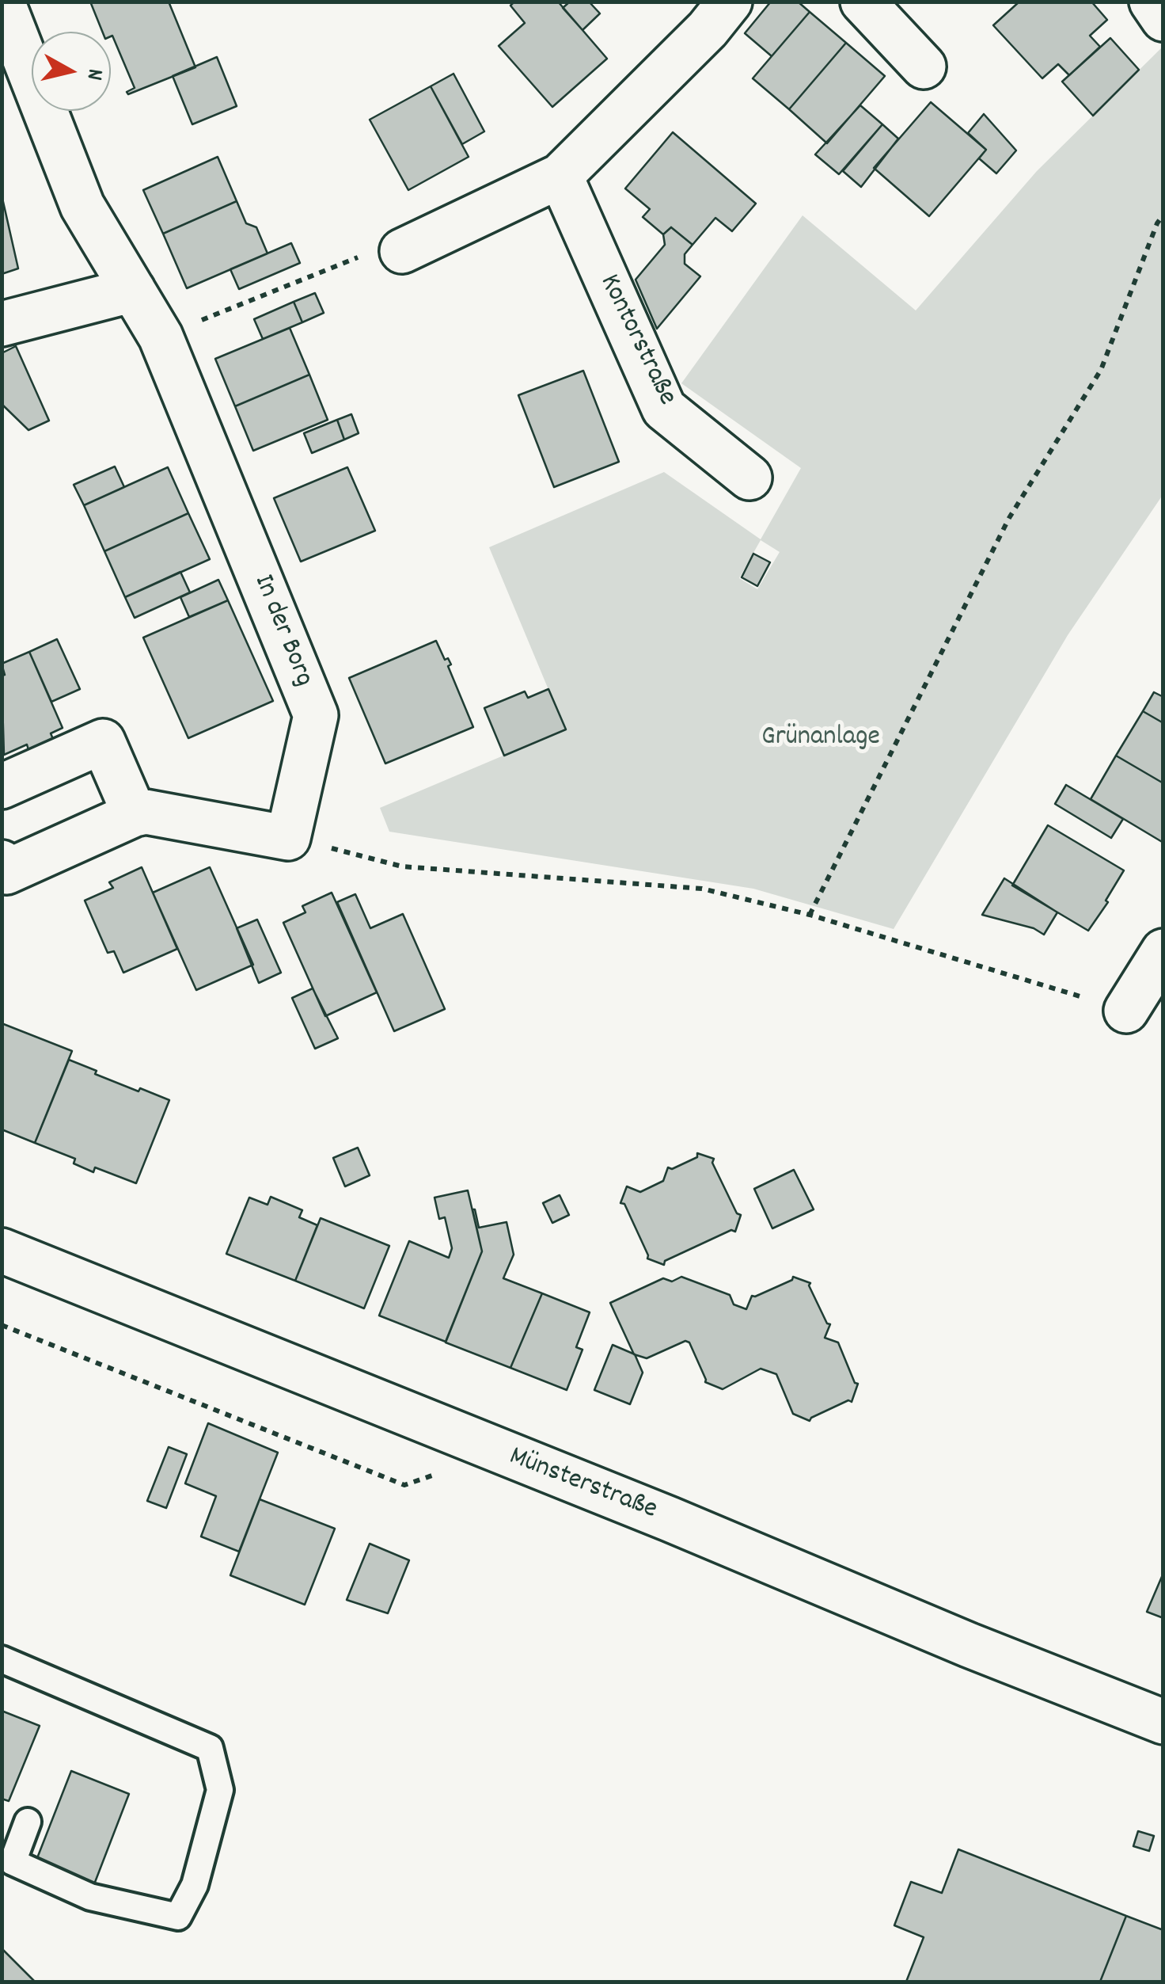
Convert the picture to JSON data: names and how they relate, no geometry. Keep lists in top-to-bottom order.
{
  "streets": {
    "street": ["Kontorstraße", "In der Borg", "Münsterstraße"]
  },
  "parks": ["Grünanlage"],
  "north": "right"
}
